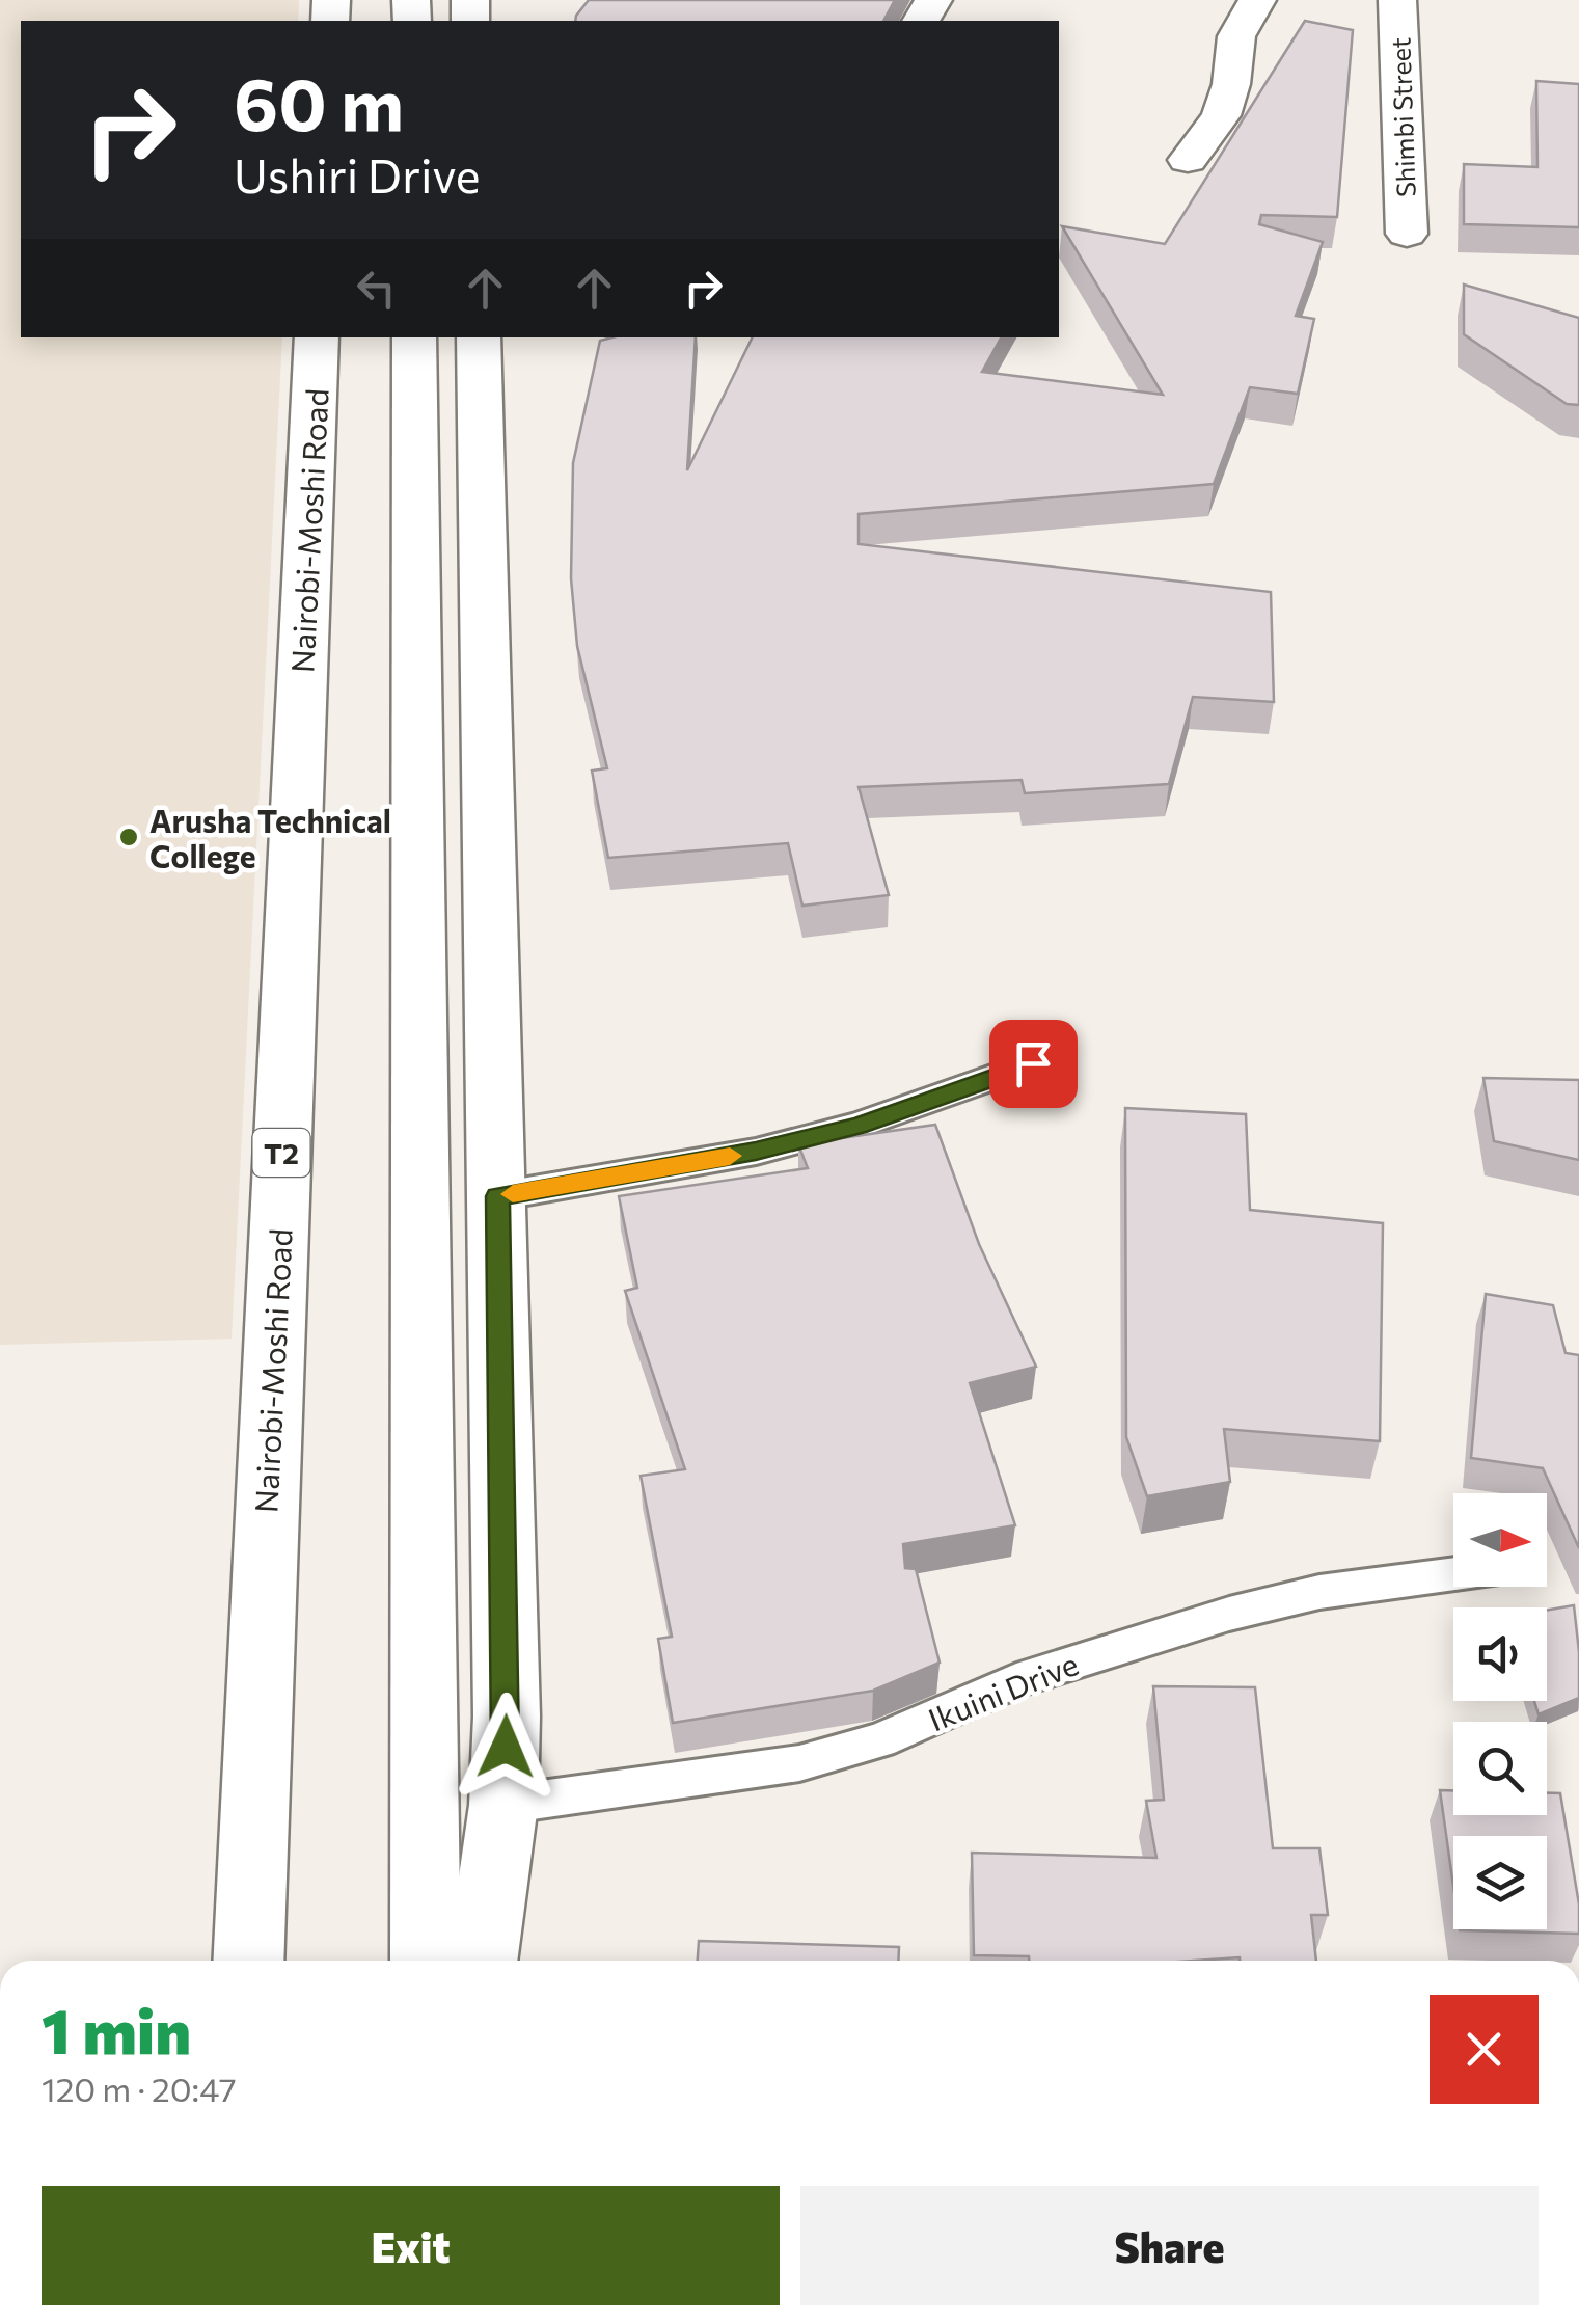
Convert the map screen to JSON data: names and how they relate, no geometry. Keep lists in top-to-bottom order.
{
  "streets": {
    "main road": ["Shimbi Street", "Nairobi-Moshi Road", "T2"],
    "lane": ["Ikuini Drive"]
  },
  "places": ["Arusha Technical College"],
  "north": "right",
  "page": {
    "turn": ["60 m", "Ushiri Drive"],
    "heading": ["1 min", "120 m · 20:47"],
    "buttons": ["Exit", "Share"]
  }
}
